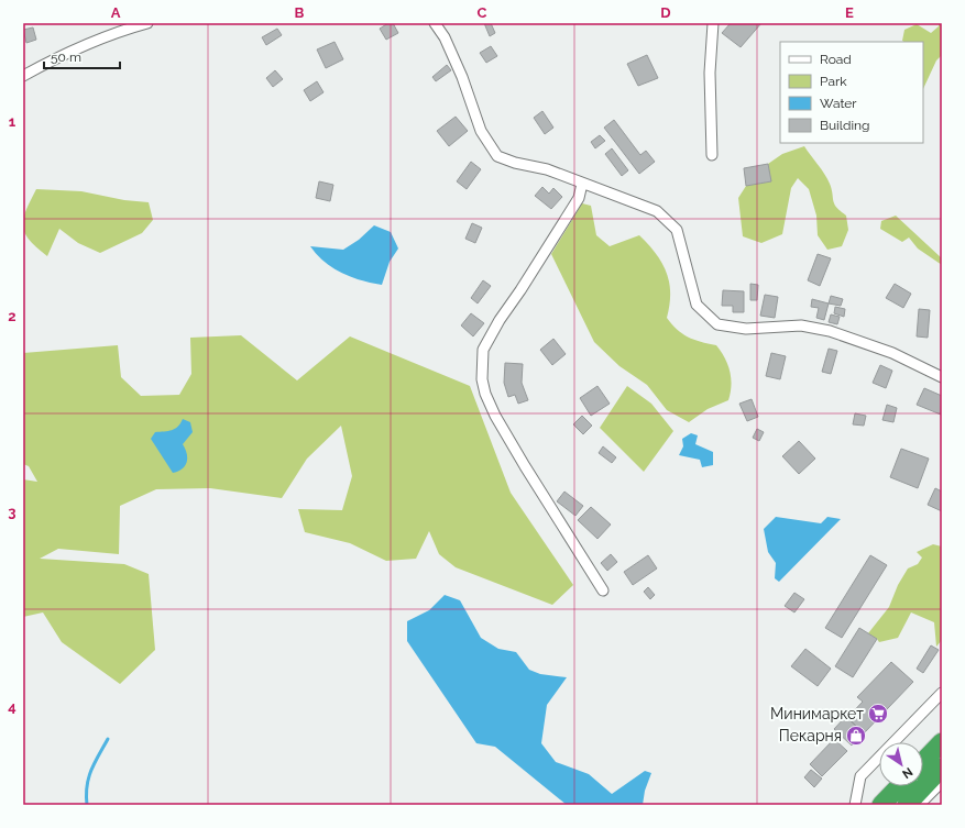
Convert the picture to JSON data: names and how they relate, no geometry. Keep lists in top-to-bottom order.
{
  "places": {
    "supermarket": ["Минимаркет"],
    "shop": ["Пекарня"]
  },
  "legend": [
    "Road",
    "Park",
    "Water",
    "Building"
  ],
  "scale_bar": "50 m",
  "north": "bottom right",
  "grid": {
    "columns": [
      "A",
      "B",
      "C",
      "D",
      "E"
    ],
    "rows": [
      "1",
      "2",
      "3",
      "4"
    ]
  }
}
